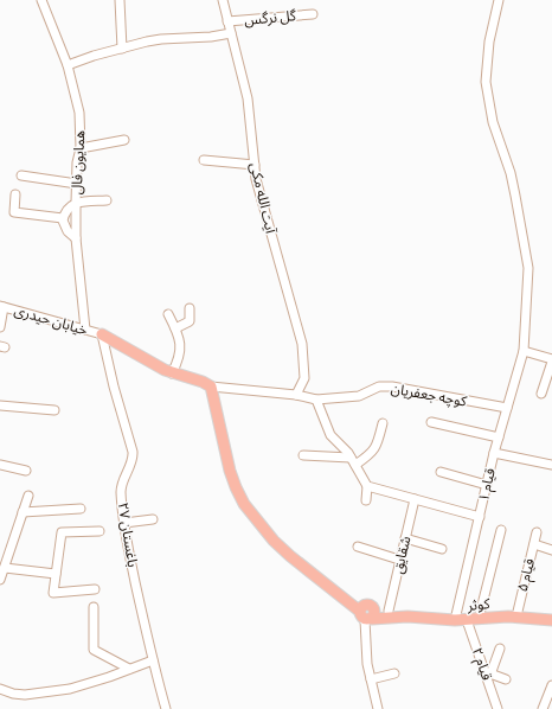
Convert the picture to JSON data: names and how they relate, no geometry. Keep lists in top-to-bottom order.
{
  "streets": {
    "main road": ["کوثر"],
    "street": [
      "گل نرگس",
      "همایون فال",
      "آیت الله مکی",
      "خیابان حیدری",
      "کوچه جعفریان",
      "قیام ۱",
      "باغستان ۲۷",
      "شقایق",
      "قیام ۵",
      "قیام ۲"
    ]
  },
  "crossings": [
    ["گل نرگس", "آیت الله مکی"],
    ["همایون فال", "خیابان حیدری"],
    ["آیت الله مکی", "کوچه جعفریان"],
    ["خیابان حیدری", "باغستان ۲۷"],
    ["کوچه جعفریان", "قیام ۱"],
    ["قیام ۱", "کوثر"],
    ["قیام ۵", "کوثر"],
    ["کوثر", "قیام ۲"]
  ]
}
